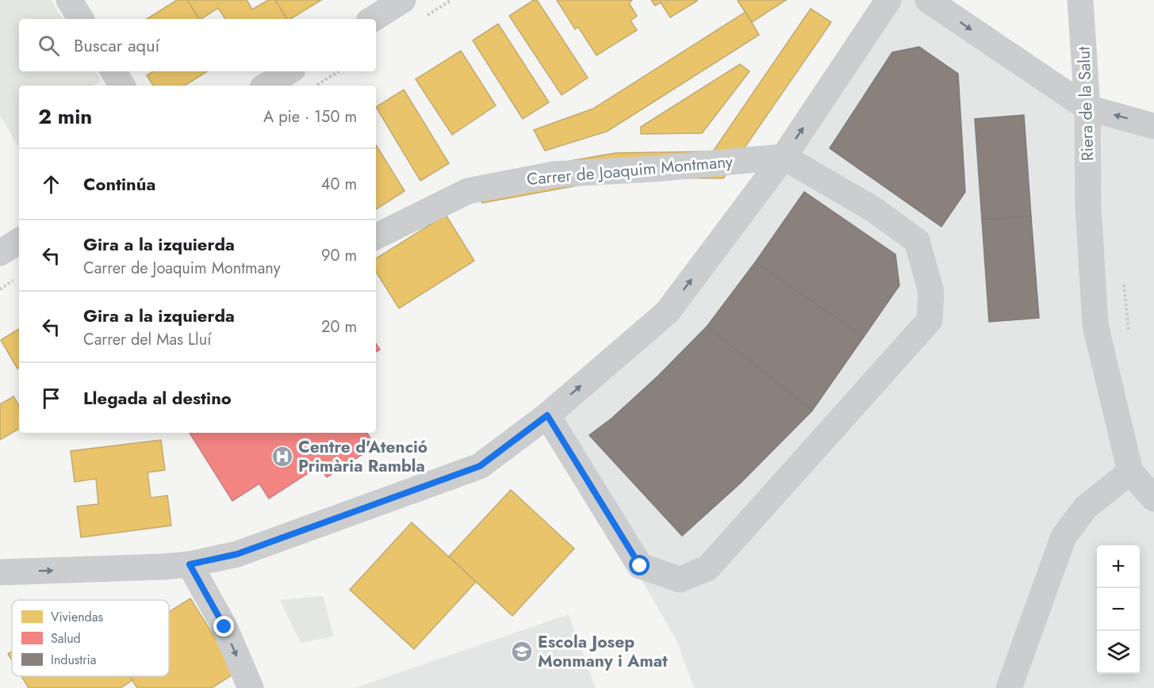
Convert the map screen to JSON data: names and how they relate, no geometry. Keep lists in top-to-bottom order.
{
  "streets": {
    "street": ["Riera de la Salut", "Carrer de Joaquim Montmany"]
  },
  "places": {
    "hospital": ["Centre d'Atenció Primària Rambla"],
    "school or university": ["Escola Josep Monmany i Amat"]
  },
  "legend": ["Viviendas", "Salud", "Industria"],
  "page": {
    "search": "Buscar aquí",
    "heading": ["2 min", "A pie · 150 m"],
    "list": [
      ["Continúa", "40 m"],
      ["Gira a la izquierda", "Carrer de Joaquim Montmany", "90 m"],
      ["Gira a la izquierda", "Carrer del Mas Lluí", "20 m"],
      "Llegada al destino"
    ],
    "map_buttons": ["+", "−"]
  }
}
